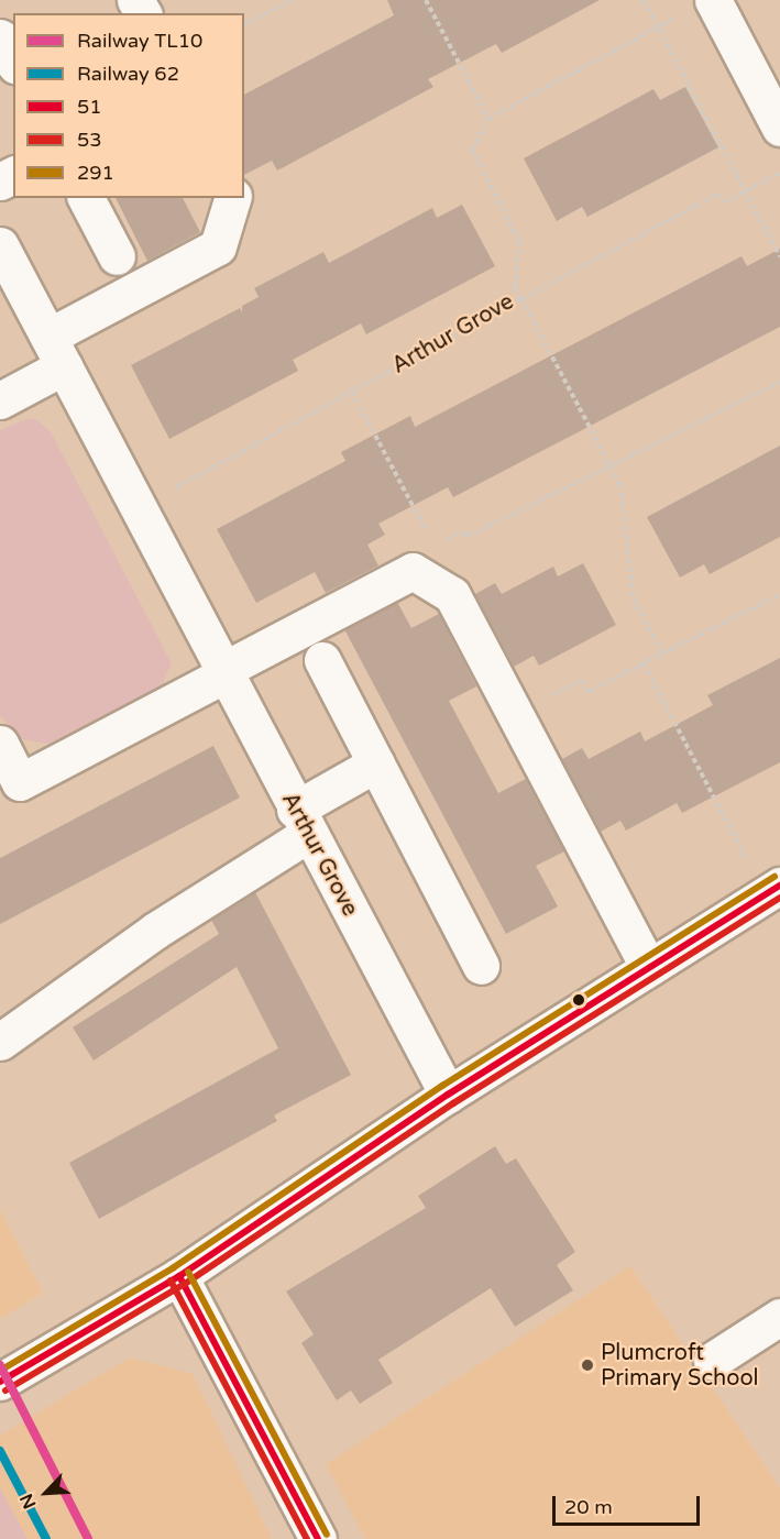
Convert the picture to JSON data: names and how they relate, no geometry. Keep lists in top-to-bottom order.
{
  "streets": {
    "street": ["Arthur Grove"]
  },
  "places": ["Plumcroft Primary School"],
  "lines": [
    "transit line 291",
    "transit line 51",
    "transit line 53",
    "rail line TL10",
    "rail line 62"
  ],
  "legend": [
    "Railway TL10",
    "Railway 62",
    "51",
    "53",
    "291"
  ],
  "scale_bar": "20 m",
  "north": "bottom left"
}
